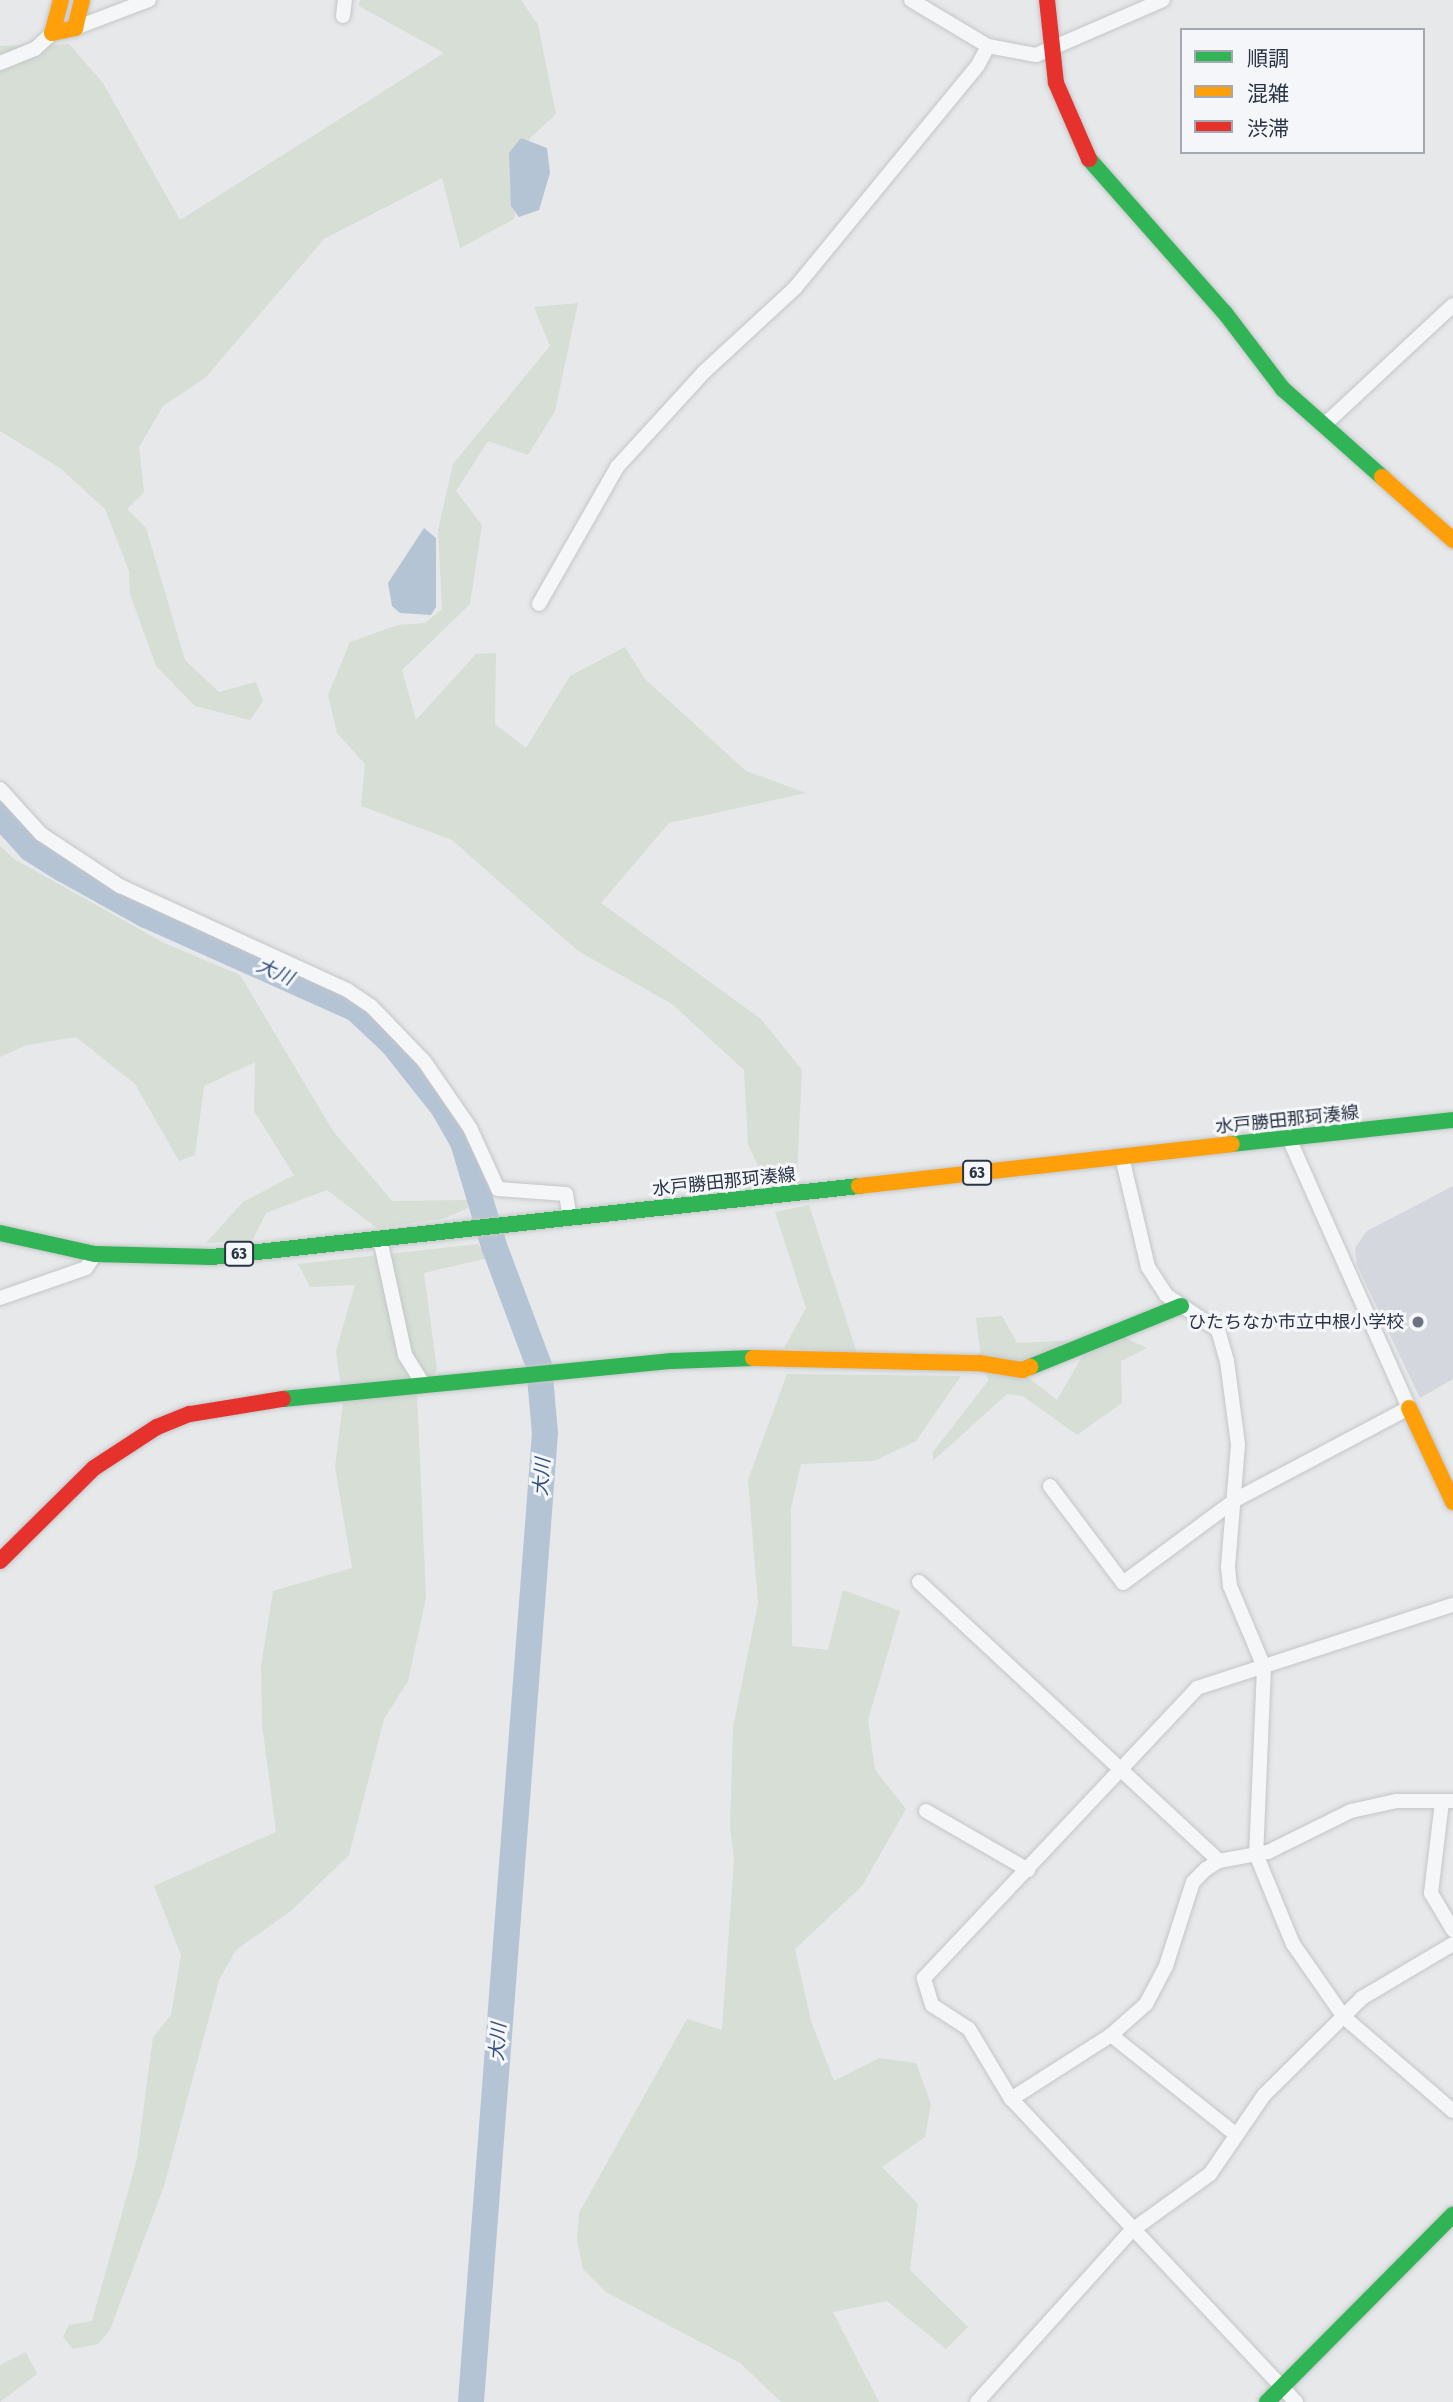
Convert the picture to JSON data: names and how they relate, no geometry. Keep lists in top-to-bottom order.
{
  "streets": {
    "street": ["水戸勝田那珂湊線", "63"]
  },
  "water": ["大川"],
  "places": ["ひたちなか市立中根小学校"],
  "legend": ["順調", "混雑", "渋滞"]
}
